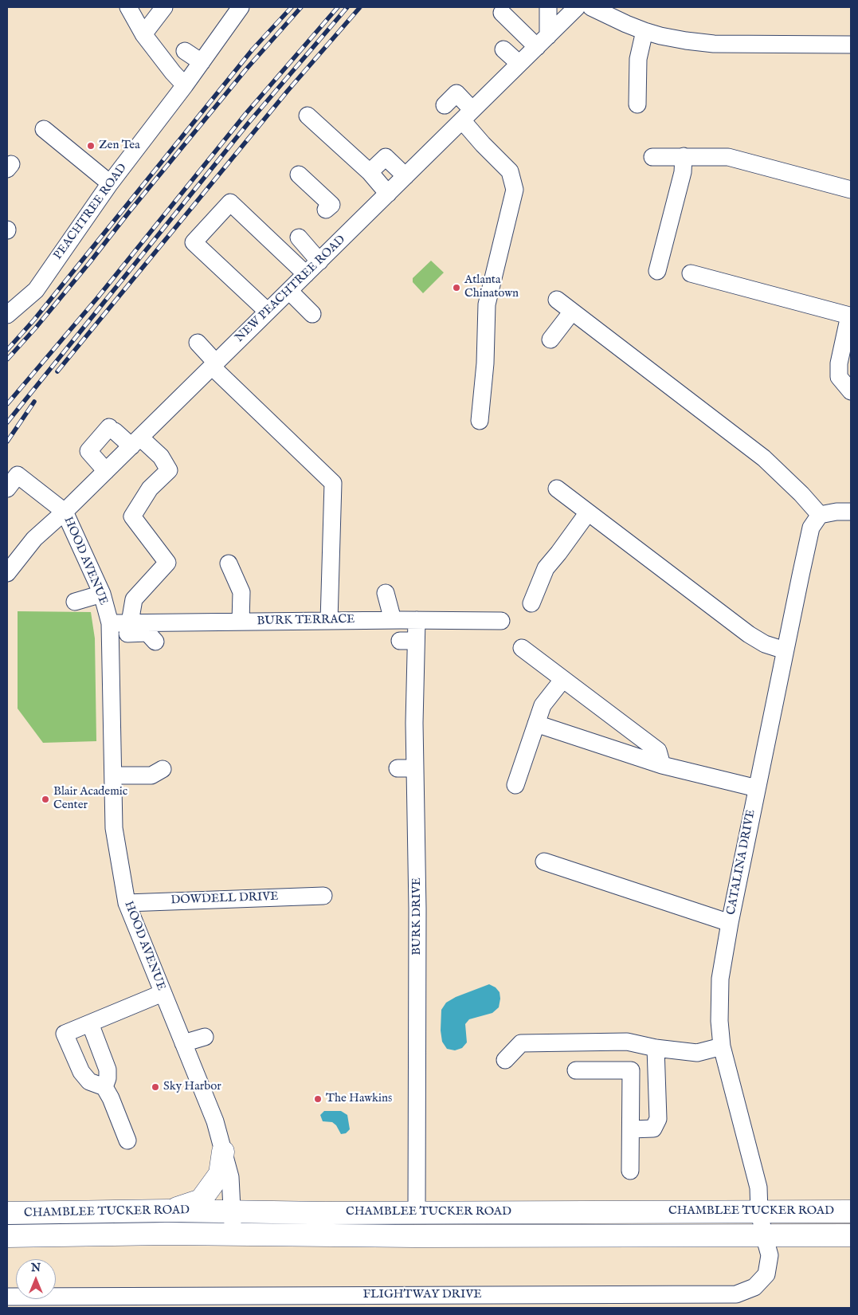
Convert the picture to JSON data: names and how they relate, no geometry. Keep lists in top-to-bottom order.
{
  "streets": {
    "main road": ["CHAMBLEE TUCKER ROAD"],
    "street": [
      "PEACHTREE ROAD",
      "NEW PEACHTREE ROAD",
      "HOOD AVENUE",
      "BURK TERRACE",
      "CATALINA DRIVE",
      "DOWDELL DRIVE",
      "BURK DRIVE",
      "FLIGHTWAY DRIVE"
    ]
  },
  "crossings": [
    ["NEW PEACHTREE ROAD", "HOOD AVENUE"],
    ["HOOD AVENUE", "BURK TERRACE"],
    ["HOOD AVENUE", "DOWDELL DRIVE"],
    ["HOOD AVENUE", "CHAMBLEE TUCKER ROAD"],
    ["BURK TERRACE", "BURK DRIVE"],
    ["CATALINA DRIVE", "CHAMBLEE TUCKER ROAD"],
    ["CATALINA DRIVE", "FLIGHTWAY DRIVE"],
    ["BURK DRIVE", "CHAMBLEE TUCKER ROAD"],
    ["CHAMBLEE TUCKER ROAD", "FLIGHTWAY DRIVE"]
  ],
  "places": [
    "Zen Tea",
    "Atlanta Chinatown",
    "Blair Academic Center",
    "Sky Harbor",
    "The Hawkins"
  ],
  "north": "top"
}
